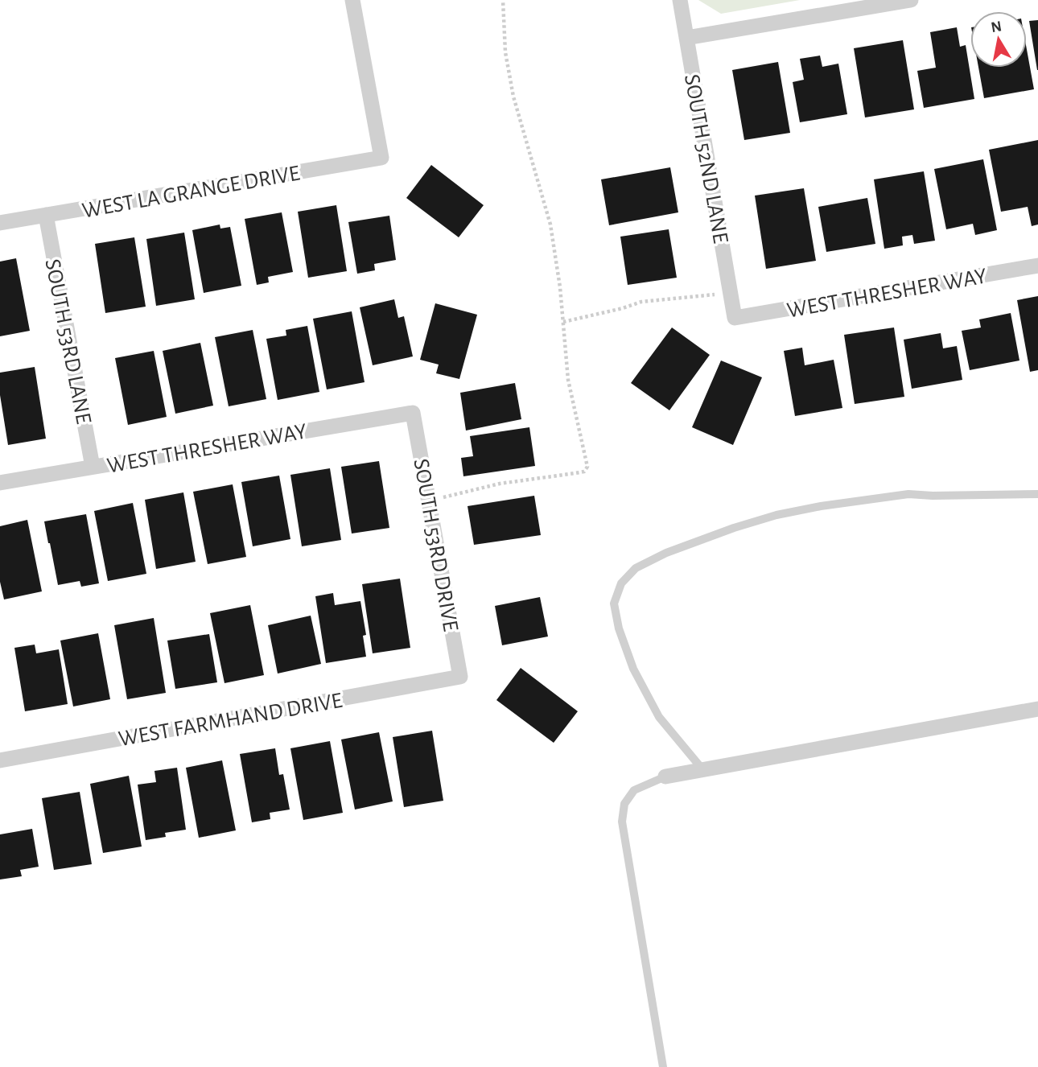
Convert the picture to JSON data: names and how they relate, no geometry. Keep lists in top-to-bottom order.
{
  "streets": {
    "street": [
      "SOUTH 52ND LANE",
      "WEST LA GRANGE DRIVE",
      "WEST THRESHER WAY",
      "SOUTH 53RD LANE",
      "SOUTH 53RD DRIVE",
      "WEST FARMHAND DRIVE"
    ]
  },
  "crossings": [
    ["SOUTH 52ND LANE", "WEST THRESHER WAY"],
    ["WEST LA GRANGE DRIVE", "SOUTH 53RD LANE"],
    ["WEST THRESHER WAY", "SOUTH 53RD LANE"],
    ["WEST THRESHER WAY", "SOUTH 53RD DRIVE"],
    ["SOUTH 53RD DRIVE", "WEST FARMHAND DRIVE"]
  ],
  "north": "top"
}
